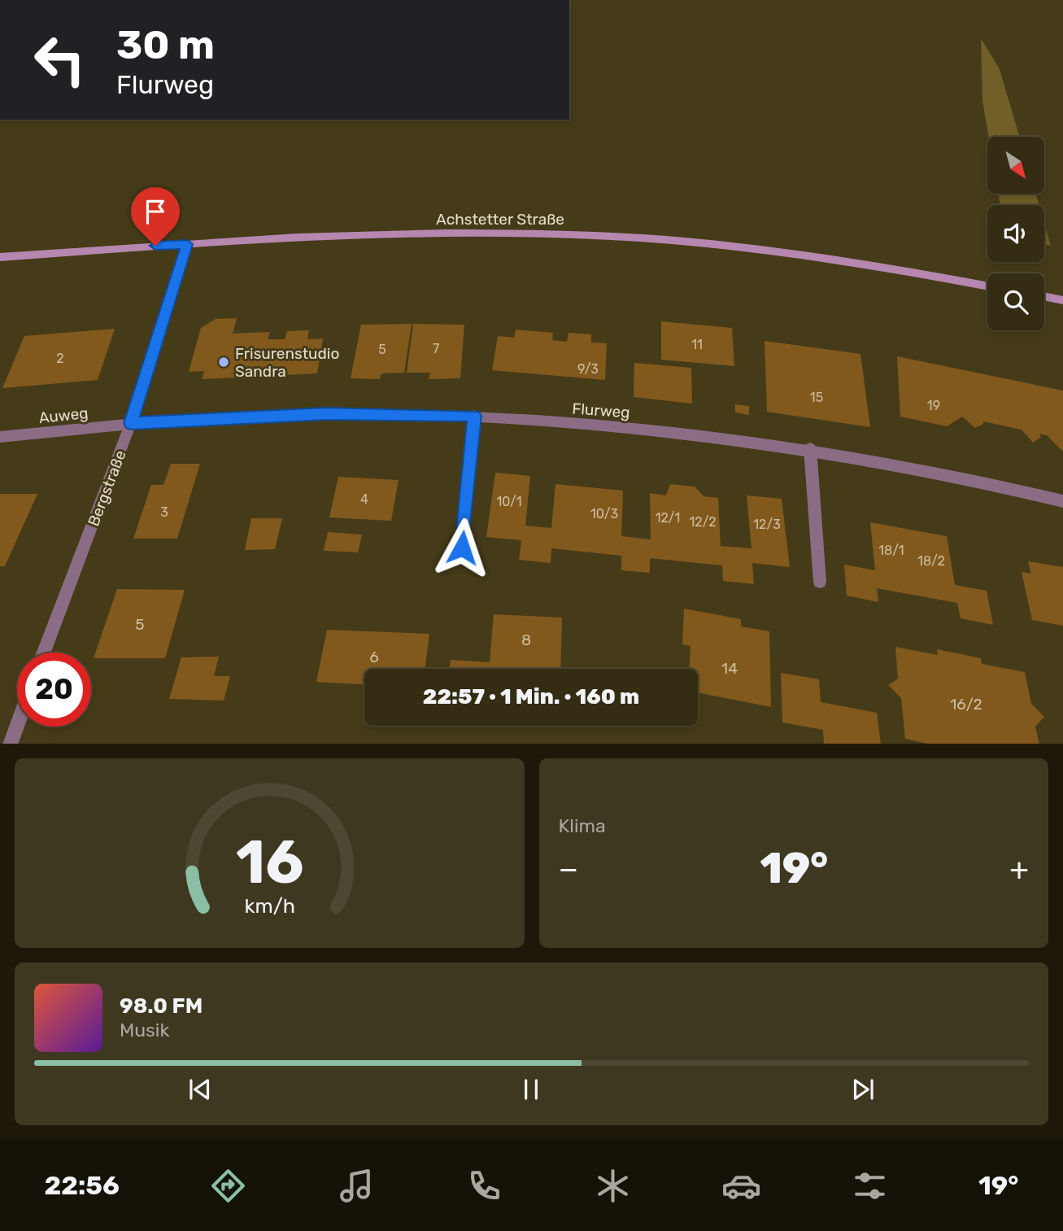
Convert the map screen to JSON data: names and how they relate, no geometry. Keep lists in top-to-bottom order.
{
  "streets": {
    "main road": ["Achstetter Straße"],
    "street": ["Flurweg", "Auweg", "Bergstraße"]
  },
  "crossings": [
    ["Achstetter Straße", "Bergstraße"],
    ["Flurweg", "Auweg"],
    ["Flurweg", "Bergstraße"],
    ["Auweg", "Bergstraße"]
  ],
  "places": ["Frisurenstudio Sandra"],
  "house_numbers": [
    "11",
    "7",
    "5",
    "2",
    "9/3",
    "15",
    "19",
    "4",
    "10/1",
    "3",
    "10/3",
    "12/1",
    "12/2",
    "12/3",
    "18/1",
    "18/2",
    "5",
    "8",
    "6",
    "14",
    "16/2"
  ],
  "north": "bottom right",
  "page": {
    "turn": ["30 m", "Flurweg"],
    "limit": "20",
    "trip": "22:57 · 1 Min. · 160 m",
    "tile": "Klima",
    "heat": ["−", "19°", "+"],
    "song": ["98.0 FM", "Musik"],
    "tabs": ["22:56", "19°"],
    "gauge": ["16", "km/h"]
  }
}
